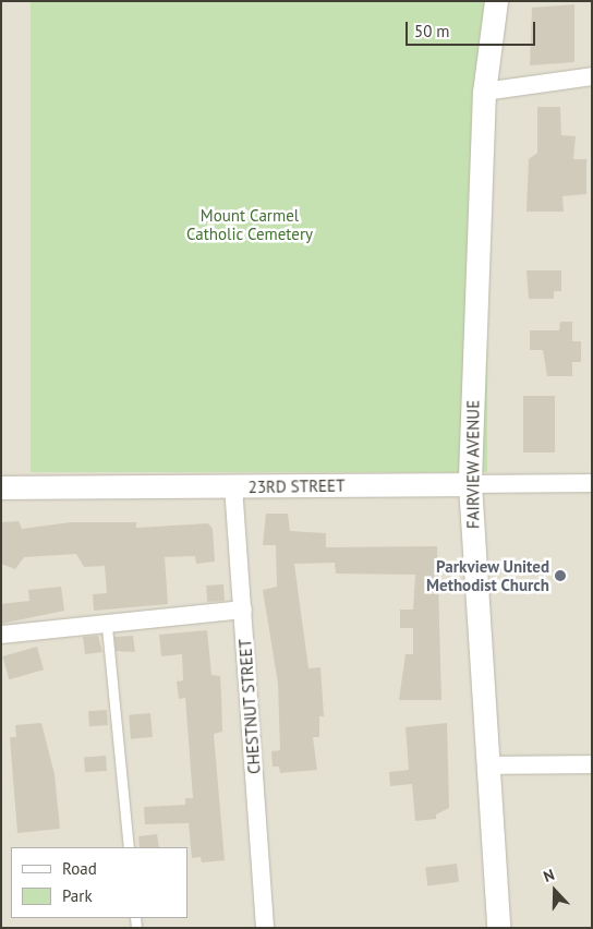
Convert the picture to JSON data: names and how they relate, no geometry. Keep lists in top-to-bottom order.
{
  "streets": {
    "street": ["FAIRVIEW AVENUE", "23RD STREET", "CHESTNUT STREET"]
  },
  "crossings": [
    ["FAIRVIEW AVENUE", "23RD STREET"],
    ["23RD STREET", "CHESTNUT STREET"]
  ],
  "parks": ["Mount Carmel Catholic Cemetery"],
  "places": ["Parkview United Methodist Church"],
  "legend": ["Road", "Park"],
  "scale_bar": "50 m",
  "north": "top"
}
